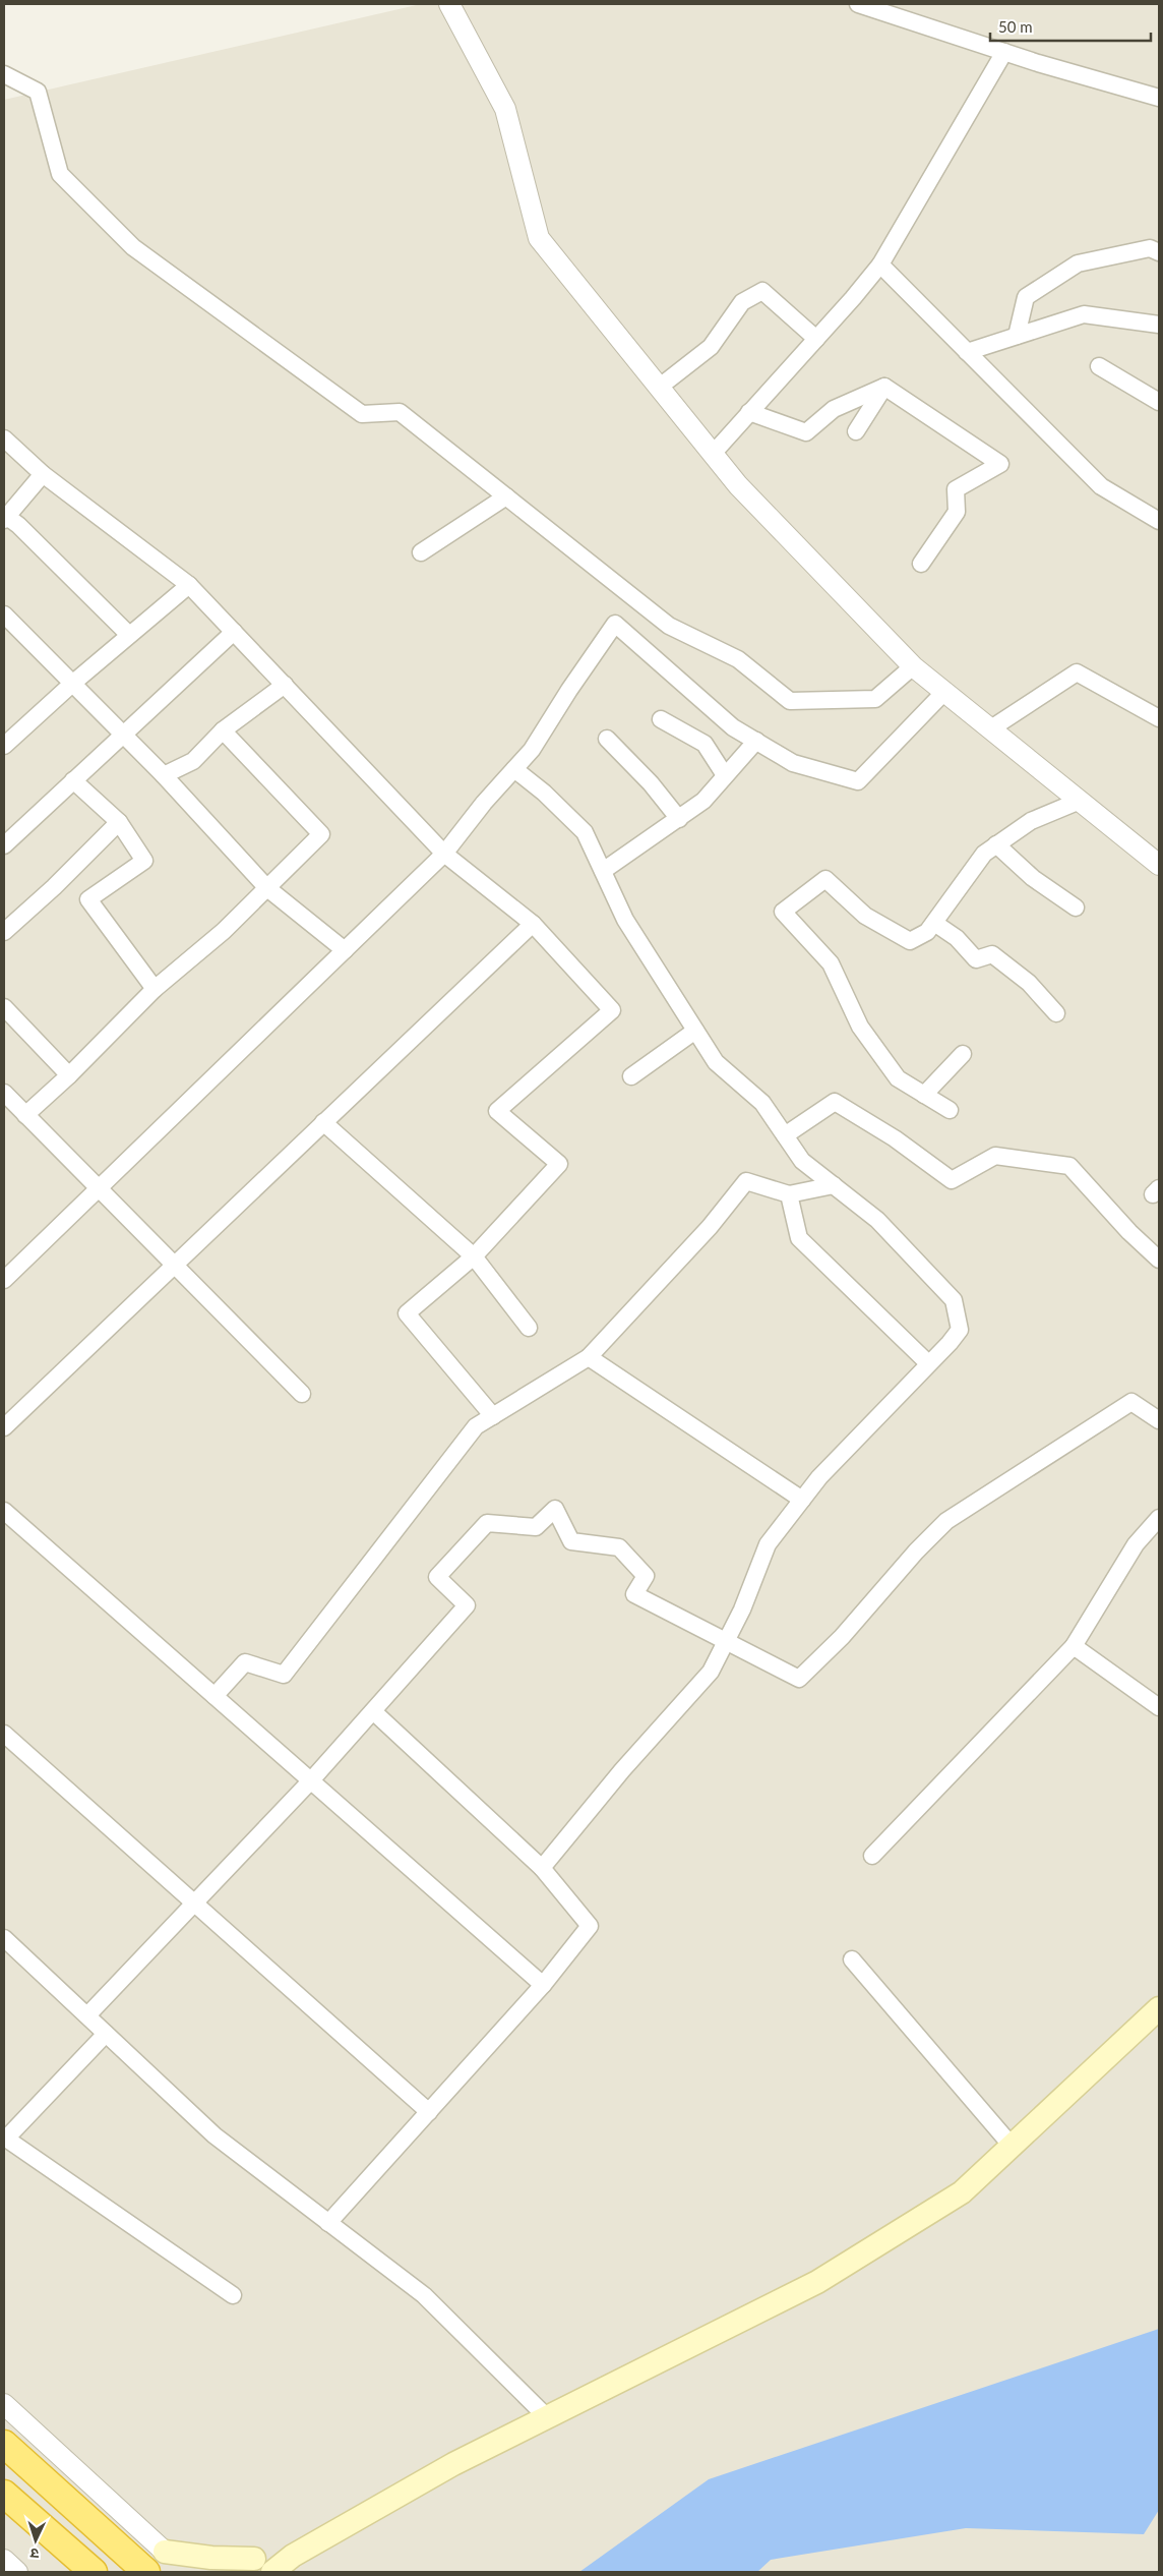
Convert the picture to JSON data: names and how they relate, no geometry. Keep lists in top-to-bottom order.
{
  "scale_bar": "50 m",
  "north": "bottom"
}
